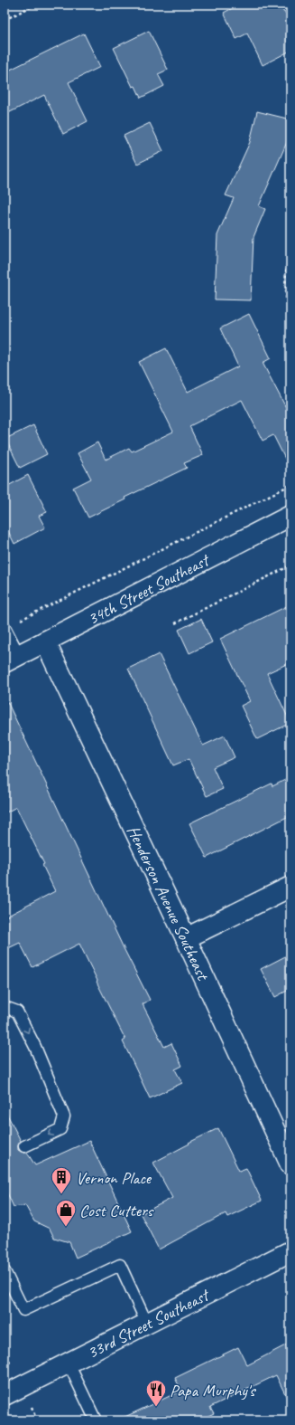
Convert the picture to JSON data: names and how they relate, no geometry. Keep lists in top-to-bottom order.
{
  "streets": {
    "street": ["34th Street Southeast", "Henderson Avenue Southeast", "33rd Street Southeast"]
  },
  "crossings": [
    ["34th Street Southeast", "Henderson Avenue Southeast"]
  ],
  "places": {
    "building": ["Vernon Place"],
    "shop": ["Cost Cutters"],
    "restaurant": ["Papa Murphy's"]
  }
}
